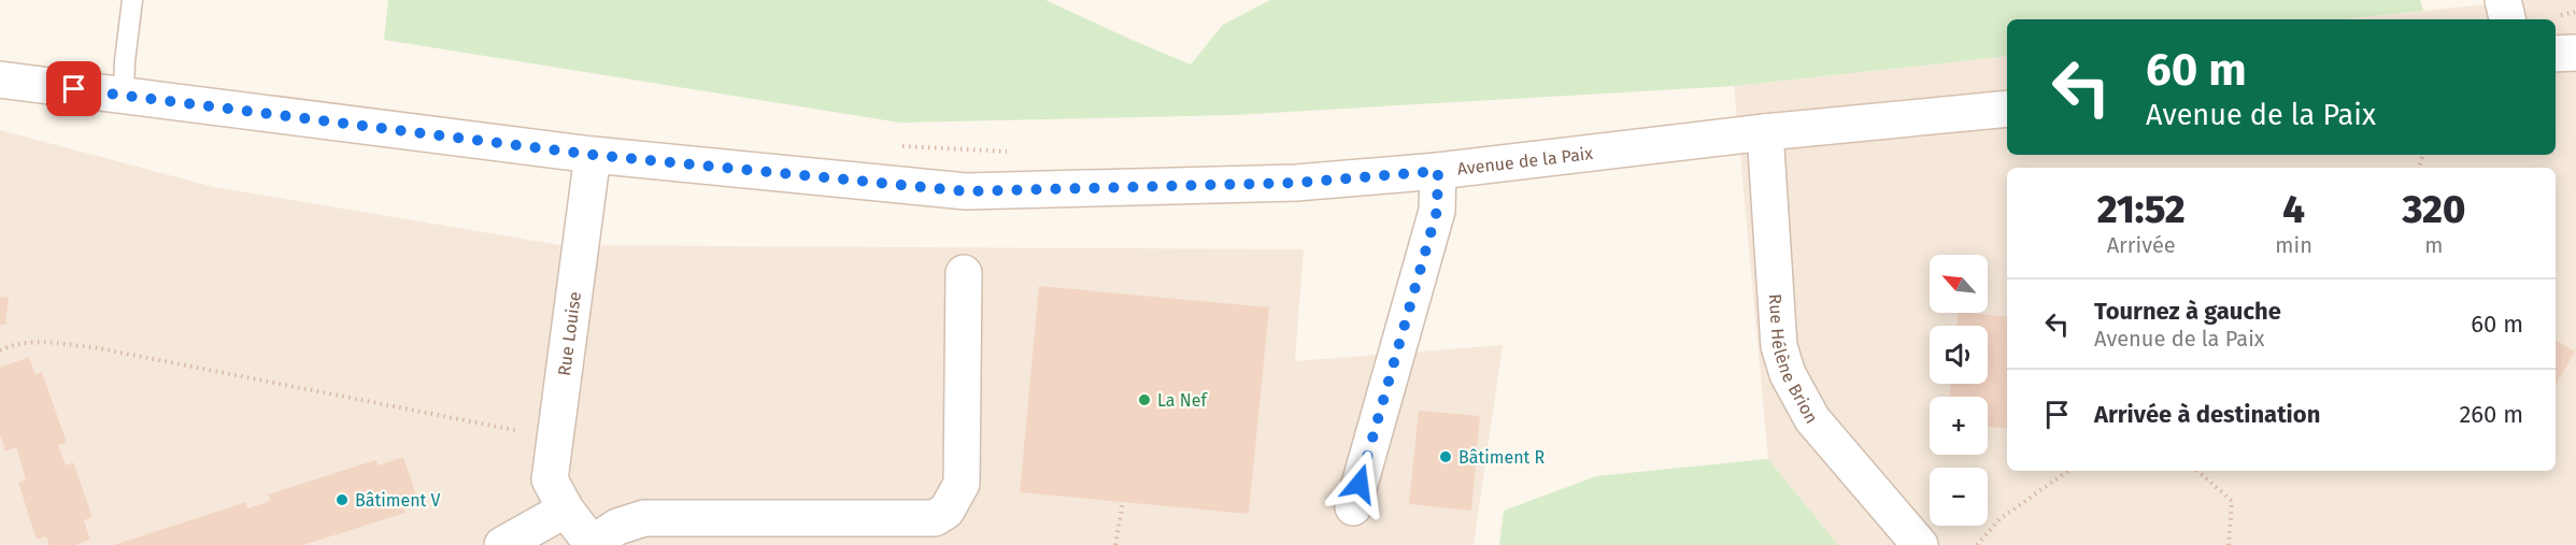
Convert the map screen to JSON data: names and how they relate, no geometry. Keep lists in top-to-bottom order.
{
  "streets": {
    "street": ["Avenue de la Paix", "Rue Louise", "Rue Hélène Brion"]
  },
  "crossings": [
    ["Avenue de la Paix", "Rue Louise"],
    ["Avenue de la Paix", "Rue Hélène Brion"]
  ],
  "places": ["La Nef", "Bâtiment R", "Bâtiment V"],
  "north": "top left",
  "page": {
    "turn": ["60 m", "Avenue de la Paix"],
    "eta": [
      "21:52",
      "Arrivée",
      "4",
      "min",
      "320",
      "m"
    ],
    "map_buttons": ["+", "−"],
    "list": [
      {
        "name": "Tournez à gauche",
        "note": "Avenue de la Paix",
        "value": "60 m"
      },
      {
        "name": "Arrivée à destination",
        "value": "260 m"
      }
    ]
  }
}
